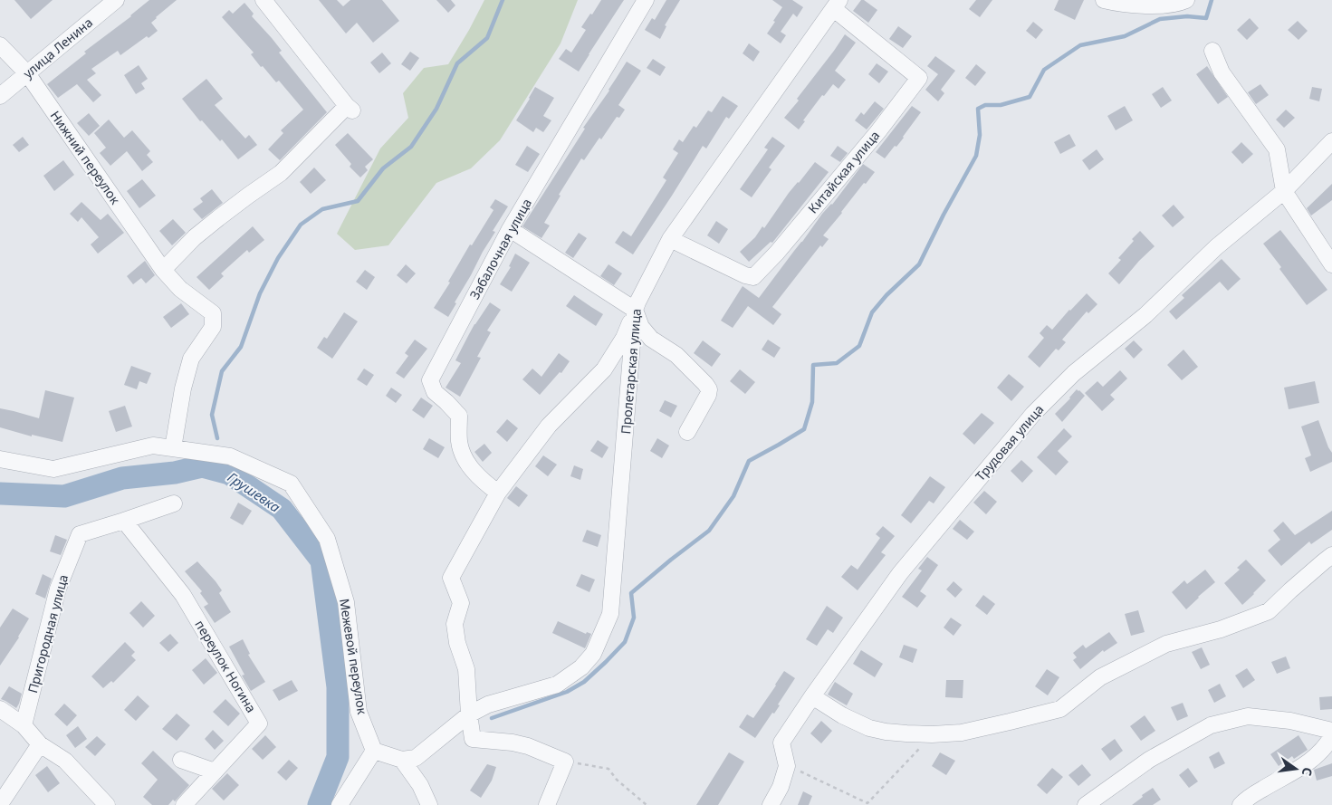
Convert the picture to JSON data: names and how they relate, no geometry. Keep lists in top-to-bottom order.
{
  "streets": {
    "street": [
      "улица Ленина",
      "Нижний переулок",
      "Китайская улица",
      "Забалочная улица",
      "Пролетарская улица",
      "Трудовая улица",
      "Пригородная улица",
      "Межевой переулок",
      "переулок Ногина"
    ]
  },
  "crossings": [
    ["улица Ленина", "Нижний переулок"],
    ["Нижний переулок", "Межевой переулок"],
    ["Китайская улица", "Пролетарская улица"],
    ["Пригородная улица", "переулок Ногина"]
  ],
  "water": ["Грушевка"],
  "north": "right"
}
